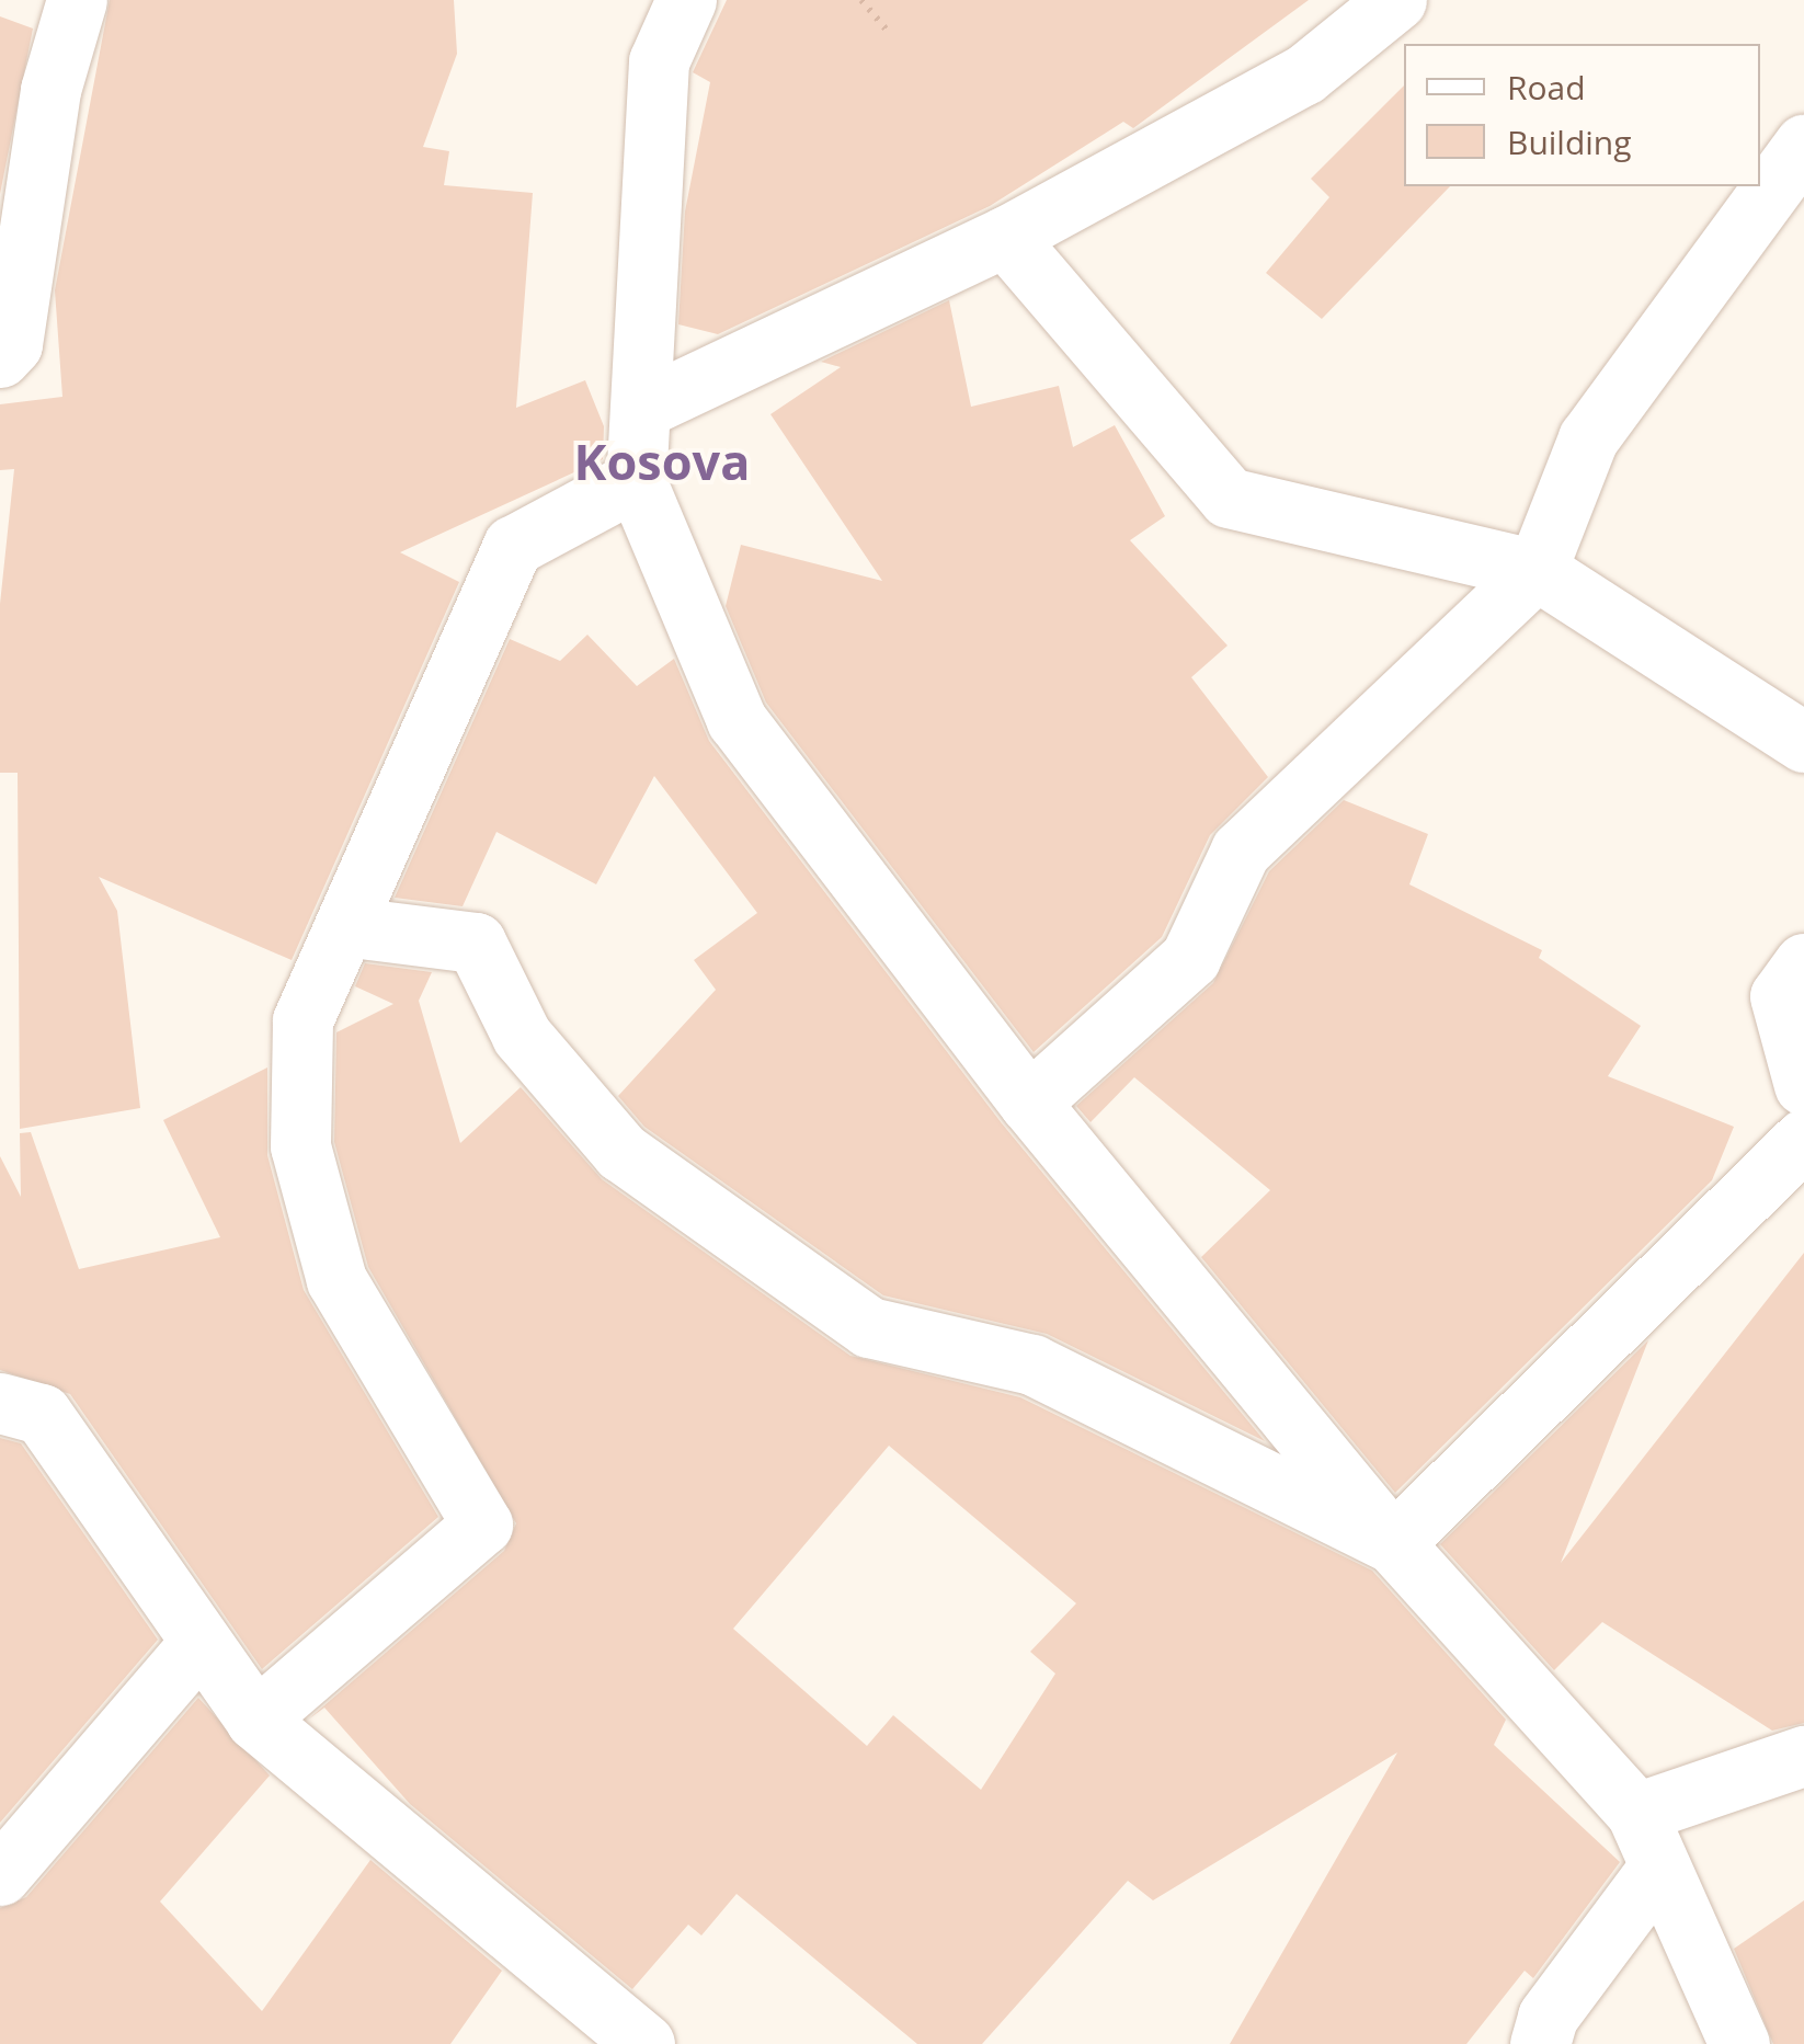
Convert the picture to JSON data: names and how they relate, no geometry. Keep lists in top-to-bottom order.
{
  "districts": ["Kosova"],
  "legend": ["Road", "Building"]
}
